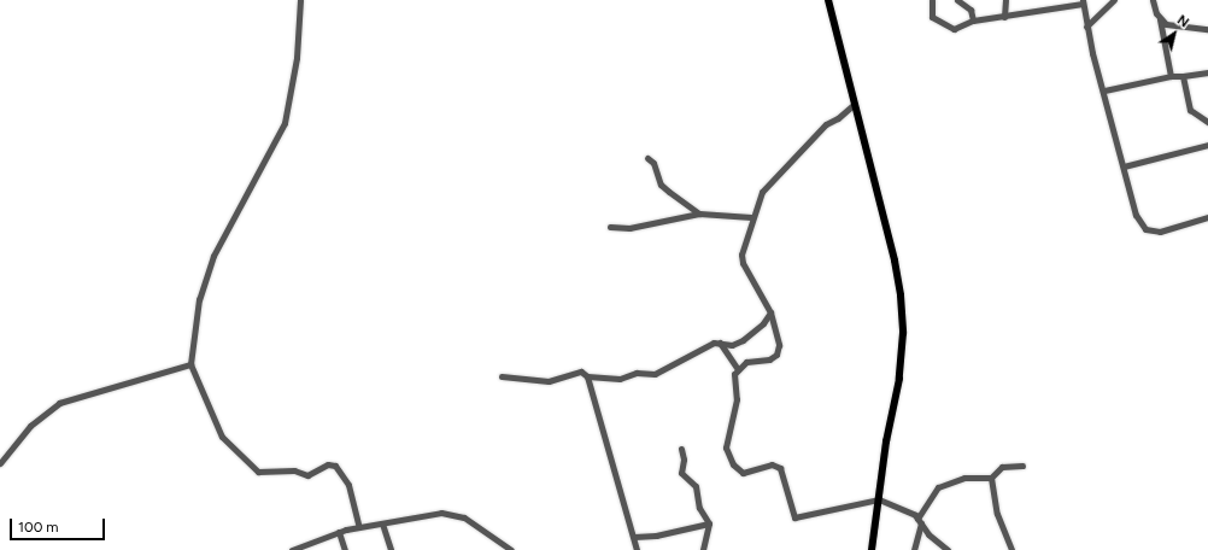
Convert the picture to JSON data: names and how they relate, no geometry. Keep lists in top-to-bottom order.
{
  "scale_bar": "100 m",
  "north": "top right"
}
